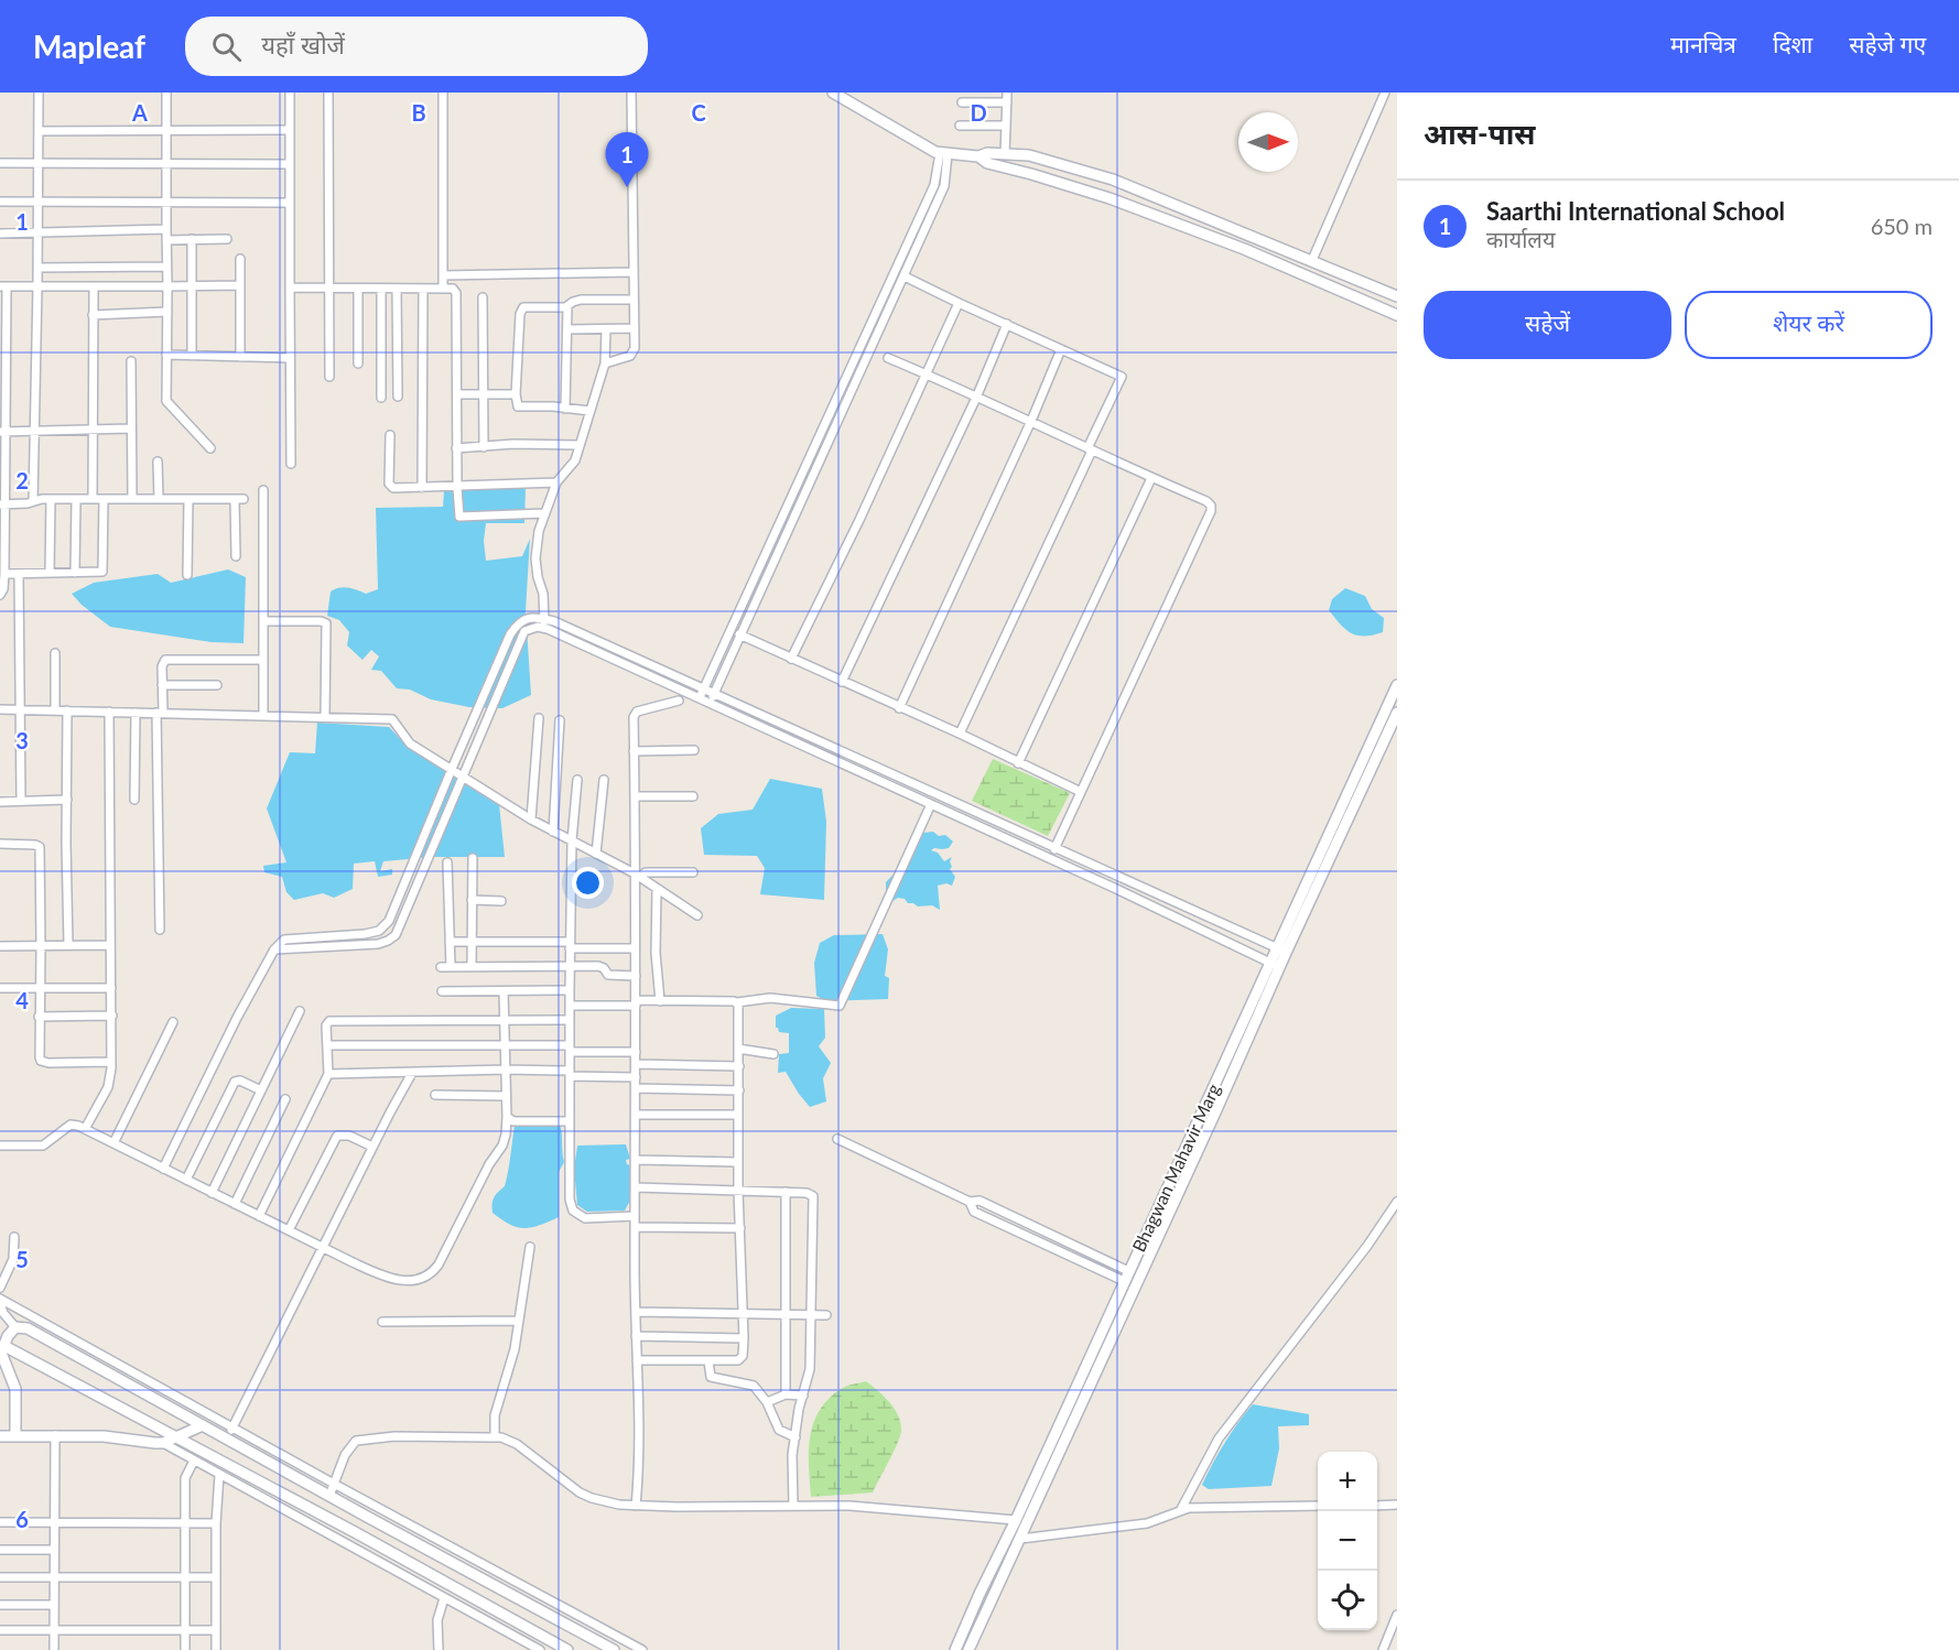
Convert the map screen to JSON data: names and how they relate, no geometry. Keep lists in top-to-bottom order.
{
  "streets": {
    "street": ["Bhagwan Mahavir Marg"]
  },
  "north": "right",
  "page": {
    "header": "Mapleaf",
    "search": "यहाँ खोजें",
    "nav": ["मानचित्र", "दिशा", "सहेजे गए"],
    "heading": "आस-पास",
    "pins": "1",
    "list": [
      {
        "mark": "1",
        "name": "Saarthi International School",
        "note": "कार्यालय",
        "value": "650 m"
      }
    ],
    "buttons": ["सहेजें", "शेयर करें"],
    "map_buttons": ["+", "−"]
  },
  "grid": {
    "columns": [
      "A",
      "B",
      "C",
      "D"
    ],
    "rows": [
      "1",
      "2",
      "3",
      "4",
      "5",
      "6"
    ]
  }
}
